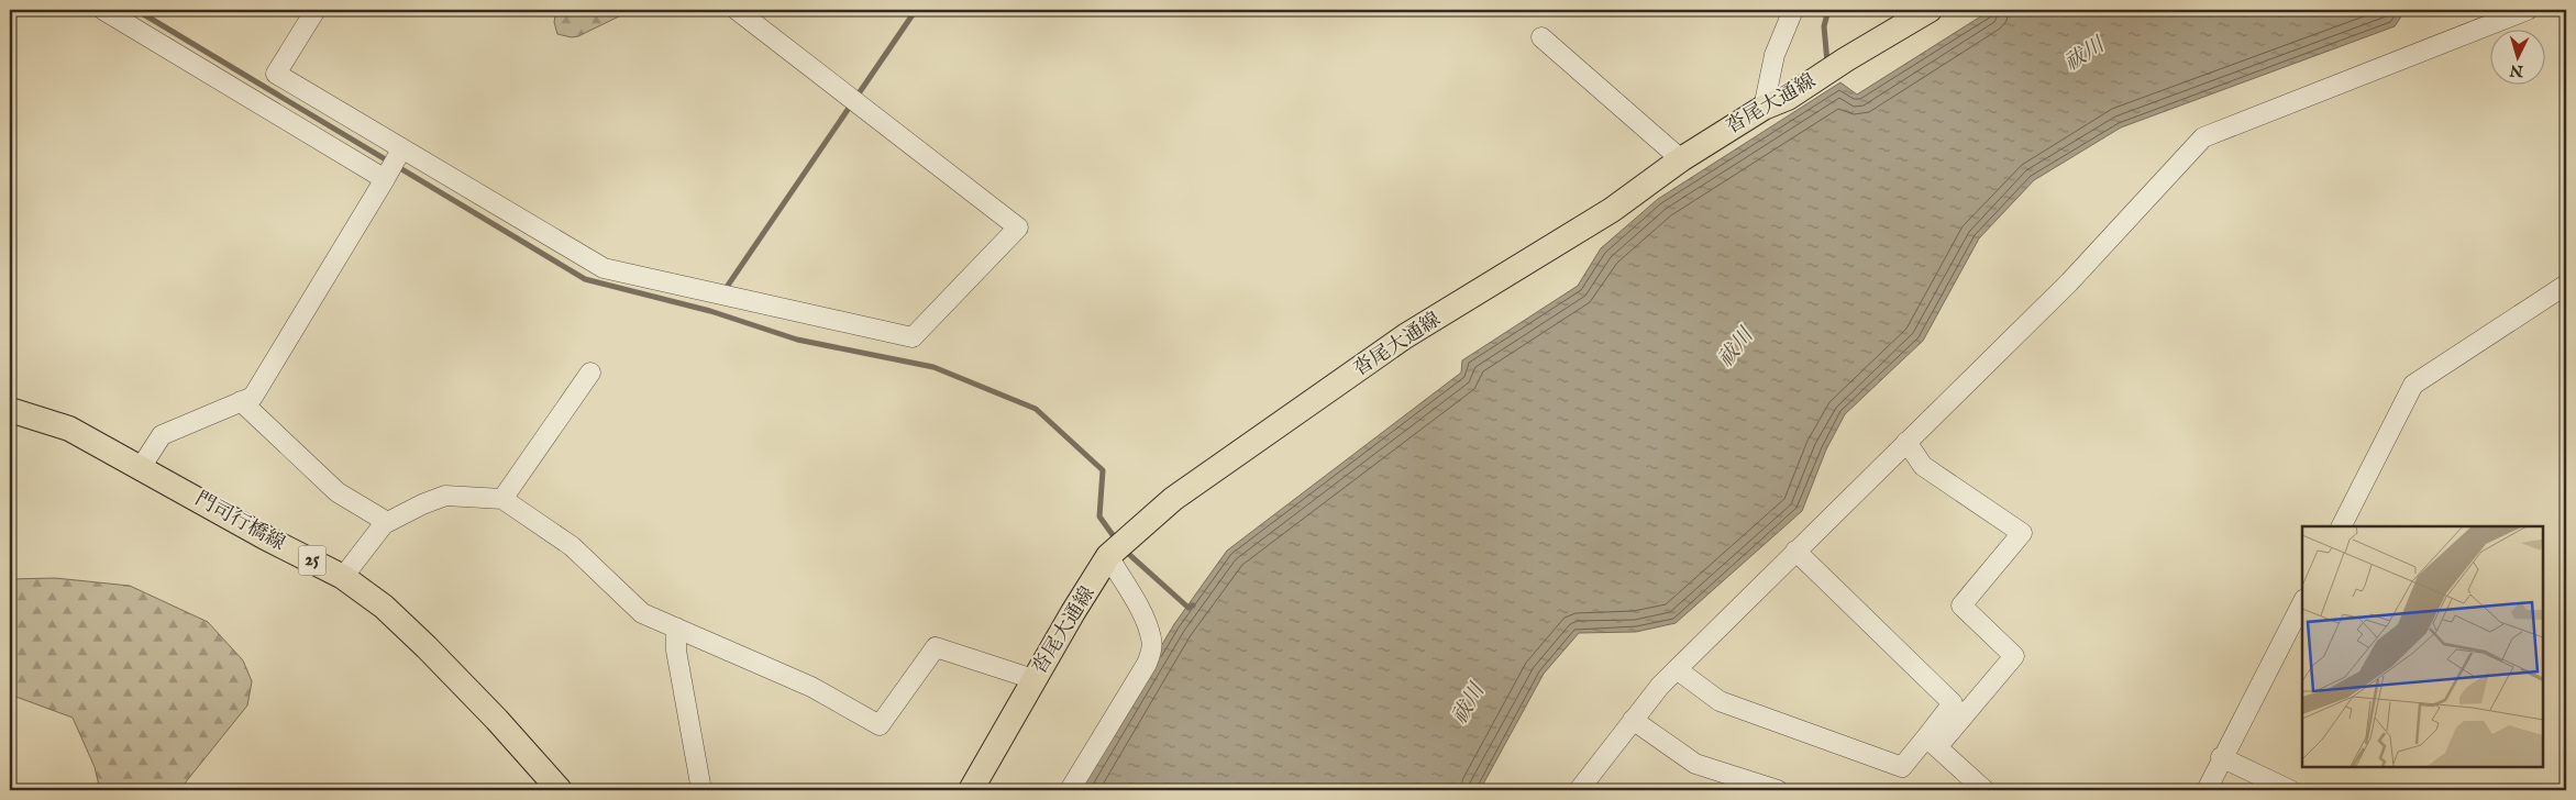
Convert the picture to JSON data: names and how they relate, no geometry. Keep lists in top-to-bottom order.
{
  "streets": {
    "main road": ["沓尾大通線", "門司行橋線", "25"]
  },
  "water": ["祓川"],
  "north": "bottom"
}
